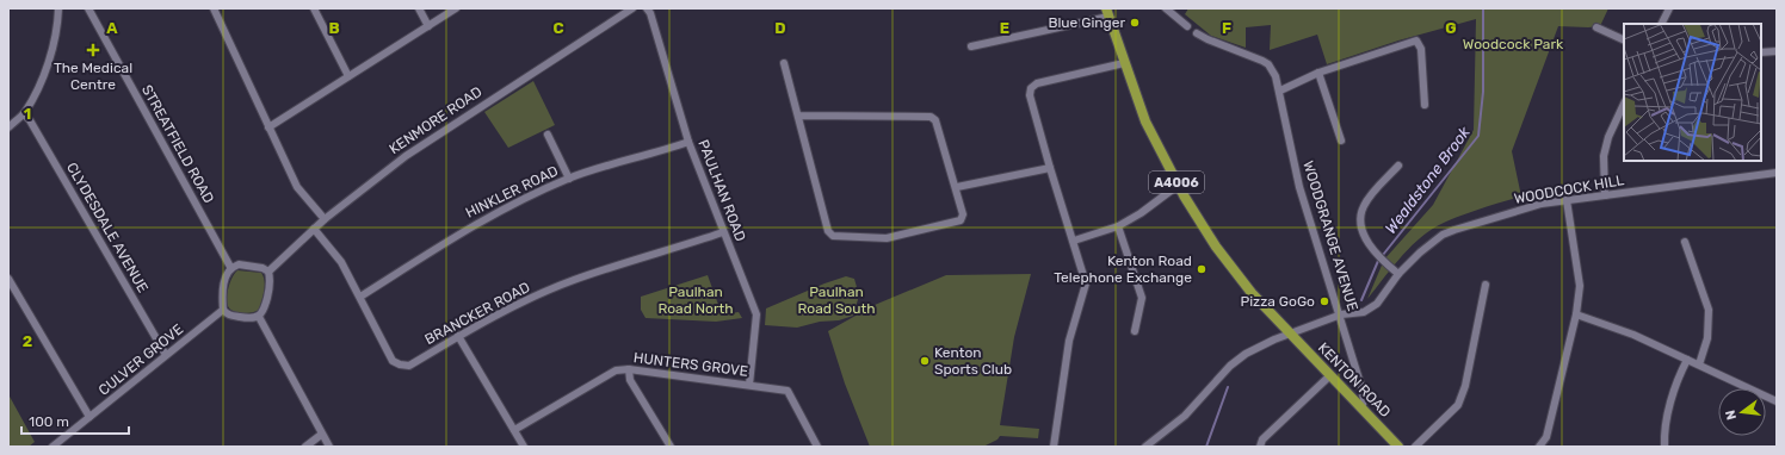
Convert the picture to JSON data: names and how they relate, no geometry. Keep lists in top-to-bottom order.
{
  "streets": {
    "main road": ["A4006", "KENTON ROAD"],
    "street": [
      "KENMORE ROAD",
      "STREATFIELD ROAD",
      "WOODCOCK HILL",
      "PAULHAN ROAD",
      "HINKLER ROAD",
      "CLYDESDALE AVENUE",
      "WOODGRANGE AVENUE",
      "BRANCKER ROAD",
      "CULVER GROVE",
      "HUNTERS GROVE"
    ]
  },
  "crossings": [
    ["KENMORE ROAD", "STREATFIELD ROAD"],
    ["KENMORE ROAD", "BRANCKER ROAD"],
    ["KENMORE ROAD", "CULVER GROVE"],
    ["STREATFIELD ROAD", "CULVER GROVE"],
    ["A4006", "WOODCOCK HILL"],
    ["A4006", "KENTON ROAD"],
    ["WOODCOCK HILL", "WOODGRANGE AVENUE"],
    ["WOODCOCK HILL", "KENTON ROAD"],
    ["PAULHAN ROAD", "HINKLER ROAD"],
    ["PAULHAN ROAD", "BRANCKER ROAD"],
    ["PAULHAN ROAD", "HUNTERS GROVE"],
    ["HINKLER ROAD", "BRANCKER ROAD"],
    ["CLYDESDALE AVENUE", "CULVER GROVE"],
    ["WOODGRANGE AVENUE", "KENTON ROAD"]
  ],
  "water": ["Wealdstone Brook"],
  "parks": ["Woodcock Park", "Paulhan Road North", "Paulhan Road South"],
  "places": {
    "other": [
      "Blue Ginger",
      "Kenton Road Telephone Exchange",
      "Pizza GoGo",
      "Kenton Sports Club"
    ],
    "health": ["The Medical Centre"]
  },
  "scale_bar": "100 m",
  "north": "left",
  "grid": {
    "columns": [
      "A",
      "B",
      "C",
      "D",
      "E",
      "F",
      "G"
    ],
    "rows": ["1", "2"]
  }
}
